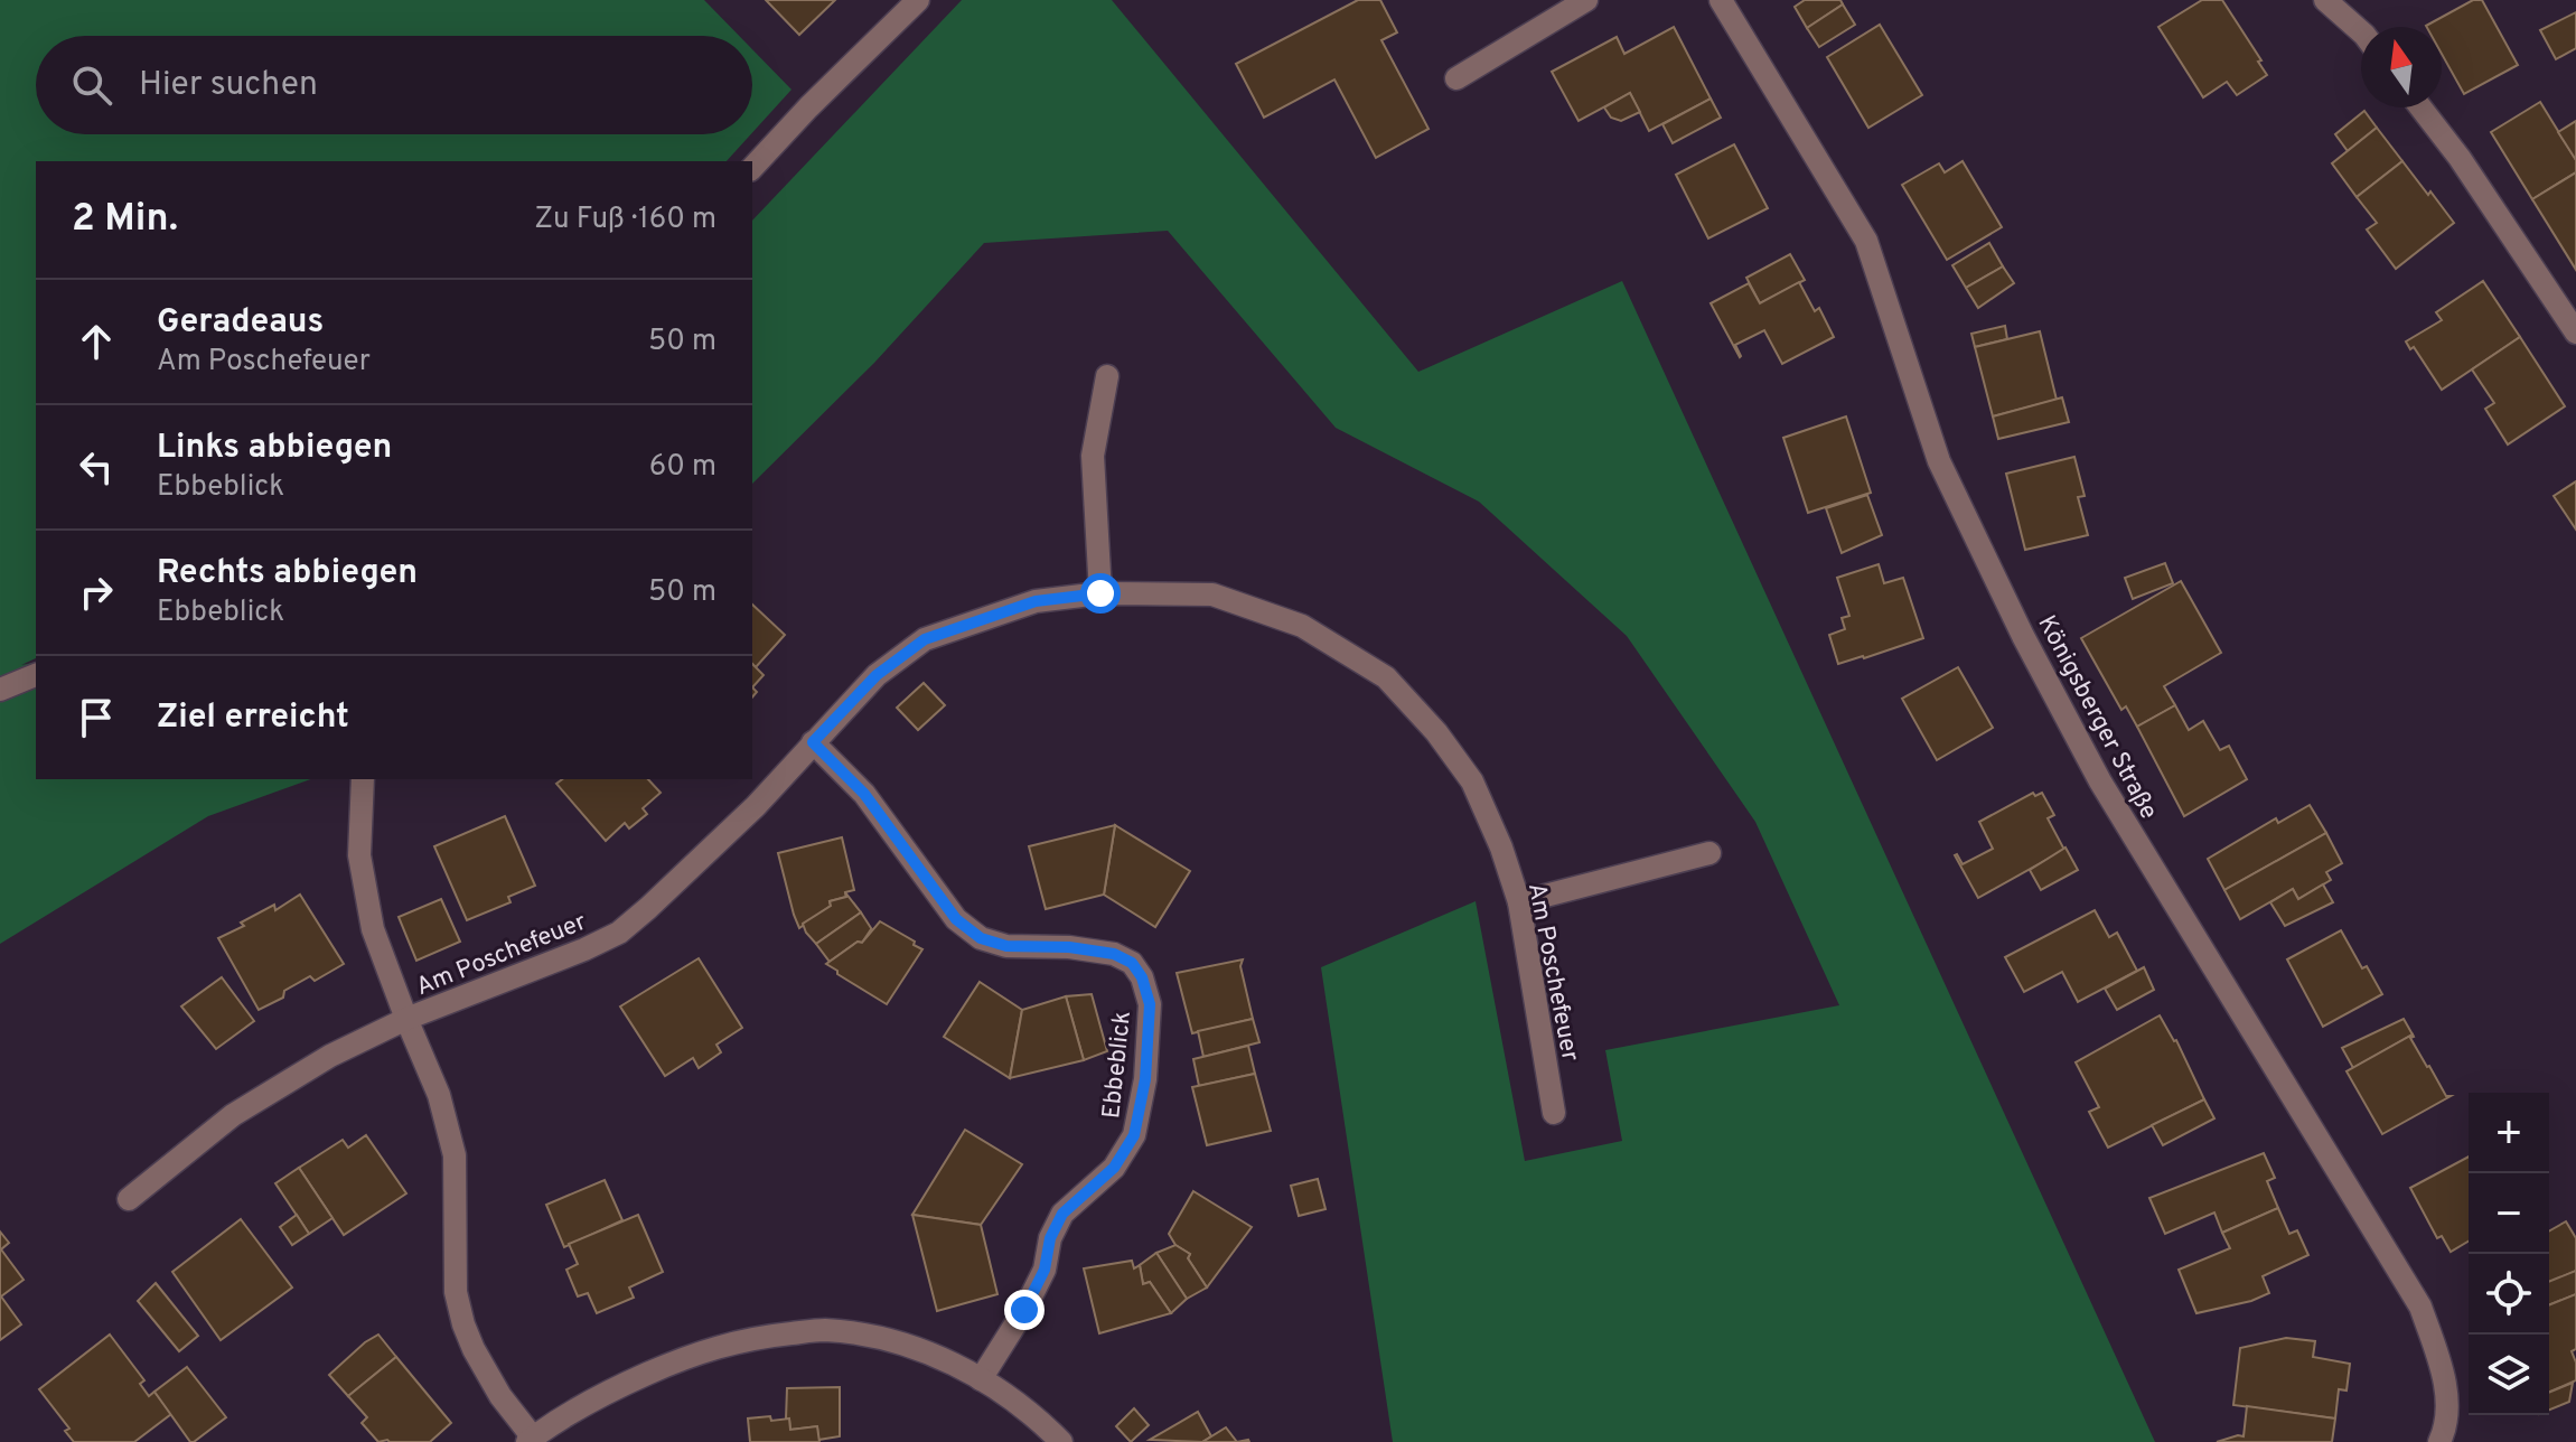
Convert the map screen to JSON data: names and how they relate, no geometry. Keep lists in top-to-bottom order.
{
  "streets": {
    "street": ["Königsberger Straße", "Am Poschefeuer", "Ebbeblick"]
  },
  "crossings": [
    ["Am Poschefeuer", "Ebbeblick"]
  ],
  "north": "top",
  "page": {
    "search": "Hier suchen",
    "heading": ["2 Min.", "Zu Fuß · 160 m"],
    "list": [
      ["Geradeaus", "Am Poschefeuer", "50 m"],
      ["Links abbiegen", "Ebbeblick", "60 m"],
      ["Rechts abbiegen", "Ebbeblick", "50 m"],
      "Ziel erreicht"
    ],
    "map_buttons": ["+", "−"]
  }
}
